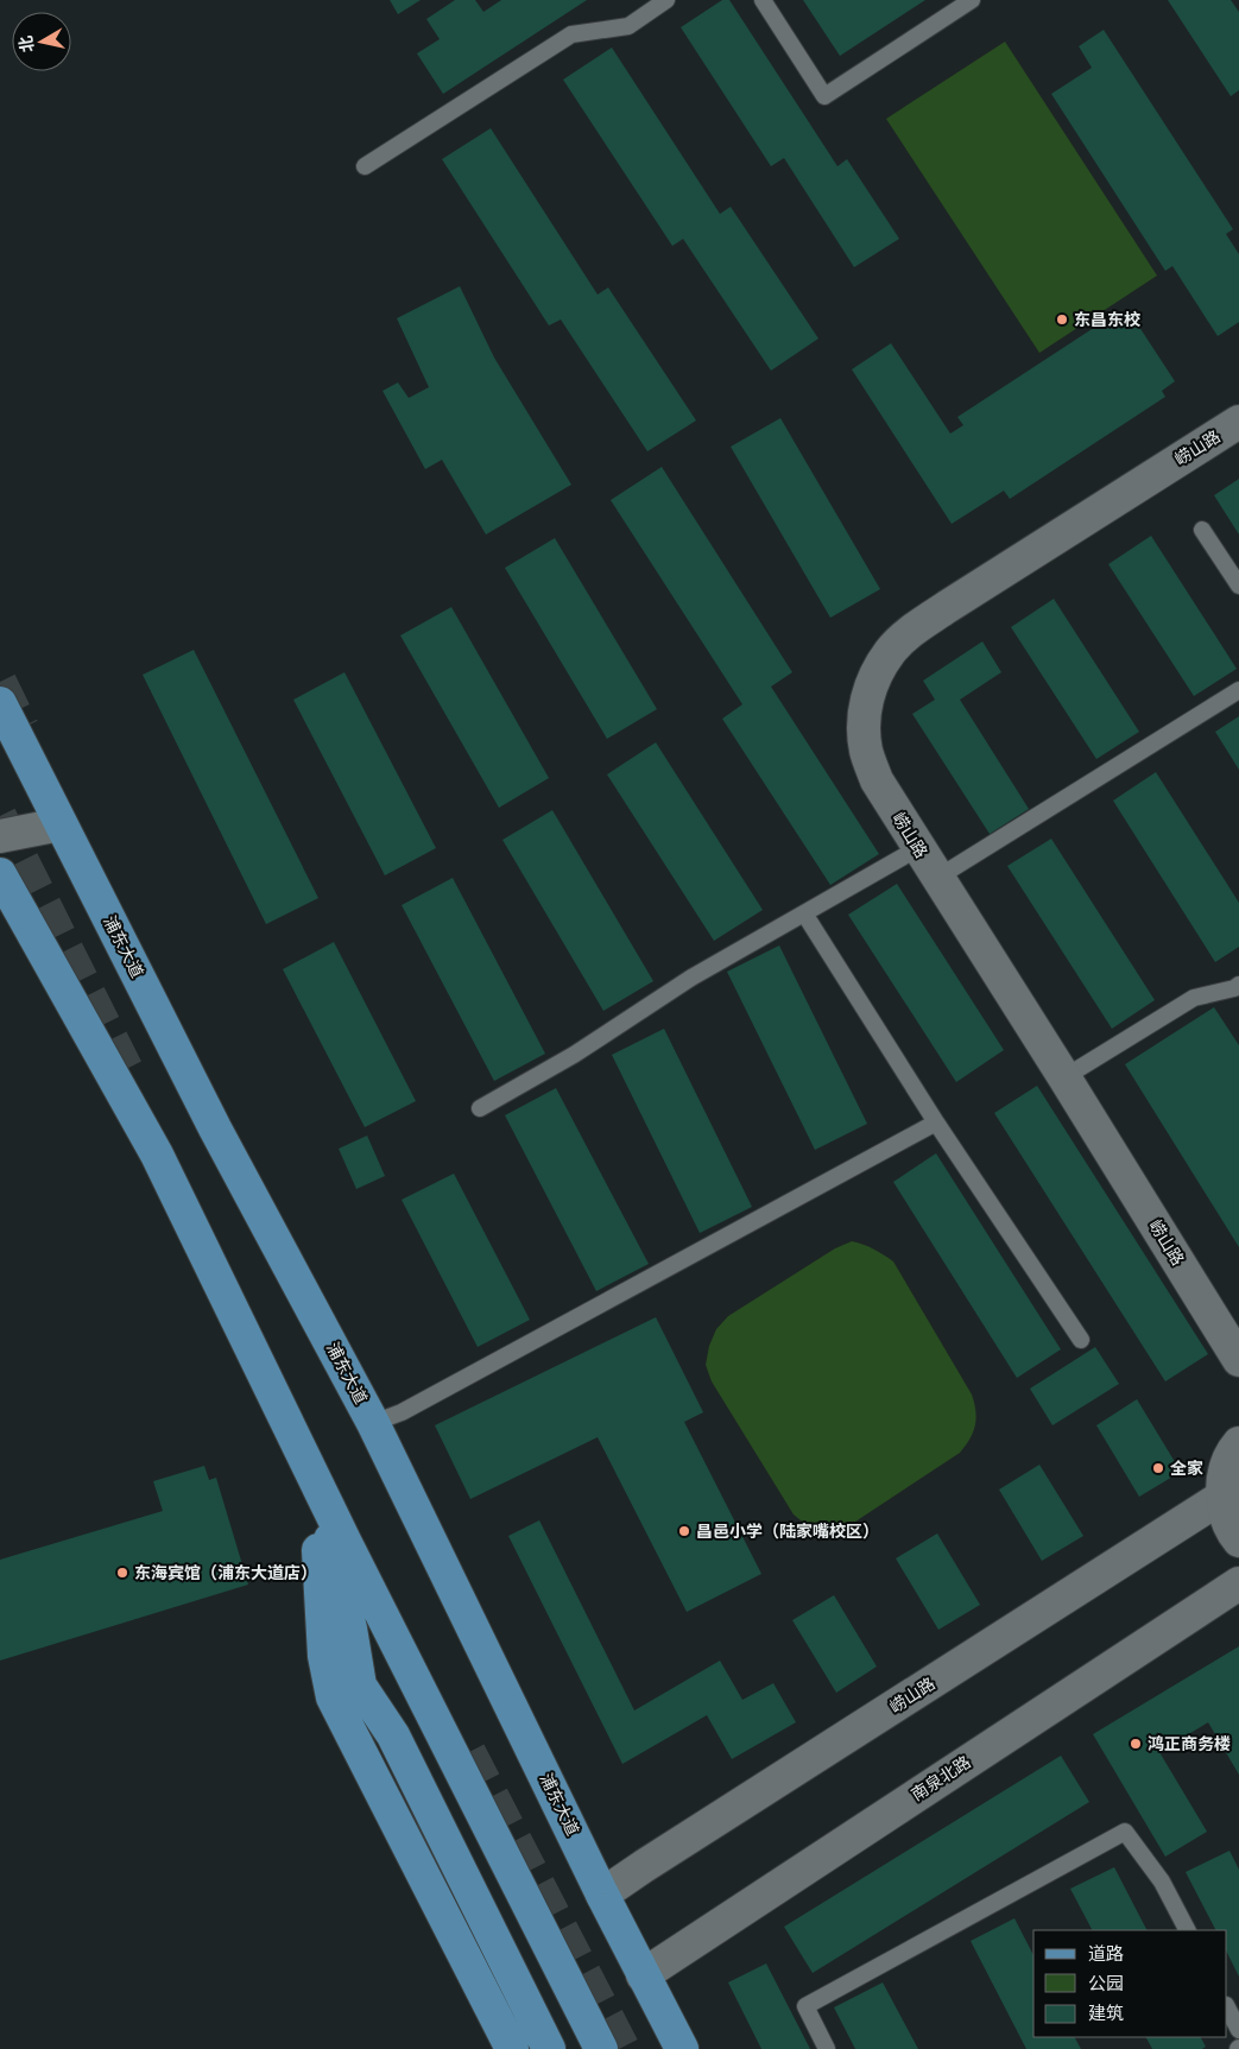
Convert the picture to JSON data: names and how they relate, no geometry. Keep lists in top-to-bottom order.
{
  "streets": {
    "main road": ["浦东大道"],
    "street": ["崂山路", "南泉北路"]
  },
  "crossings": [
    ["崂山路", "浦东大道"],
    ["浦东大道", "南泉北路"]
  ],
  "places": [
    "东昌东校",
    "全家",
    "昌邑小学（陆家嘴校区）",
    "东海宾馆（浦东大道店）",
    "鸿正商务楼"
  ],
  "legend": ["道路", "公园", "建筑"],
  "north": "left"
}
